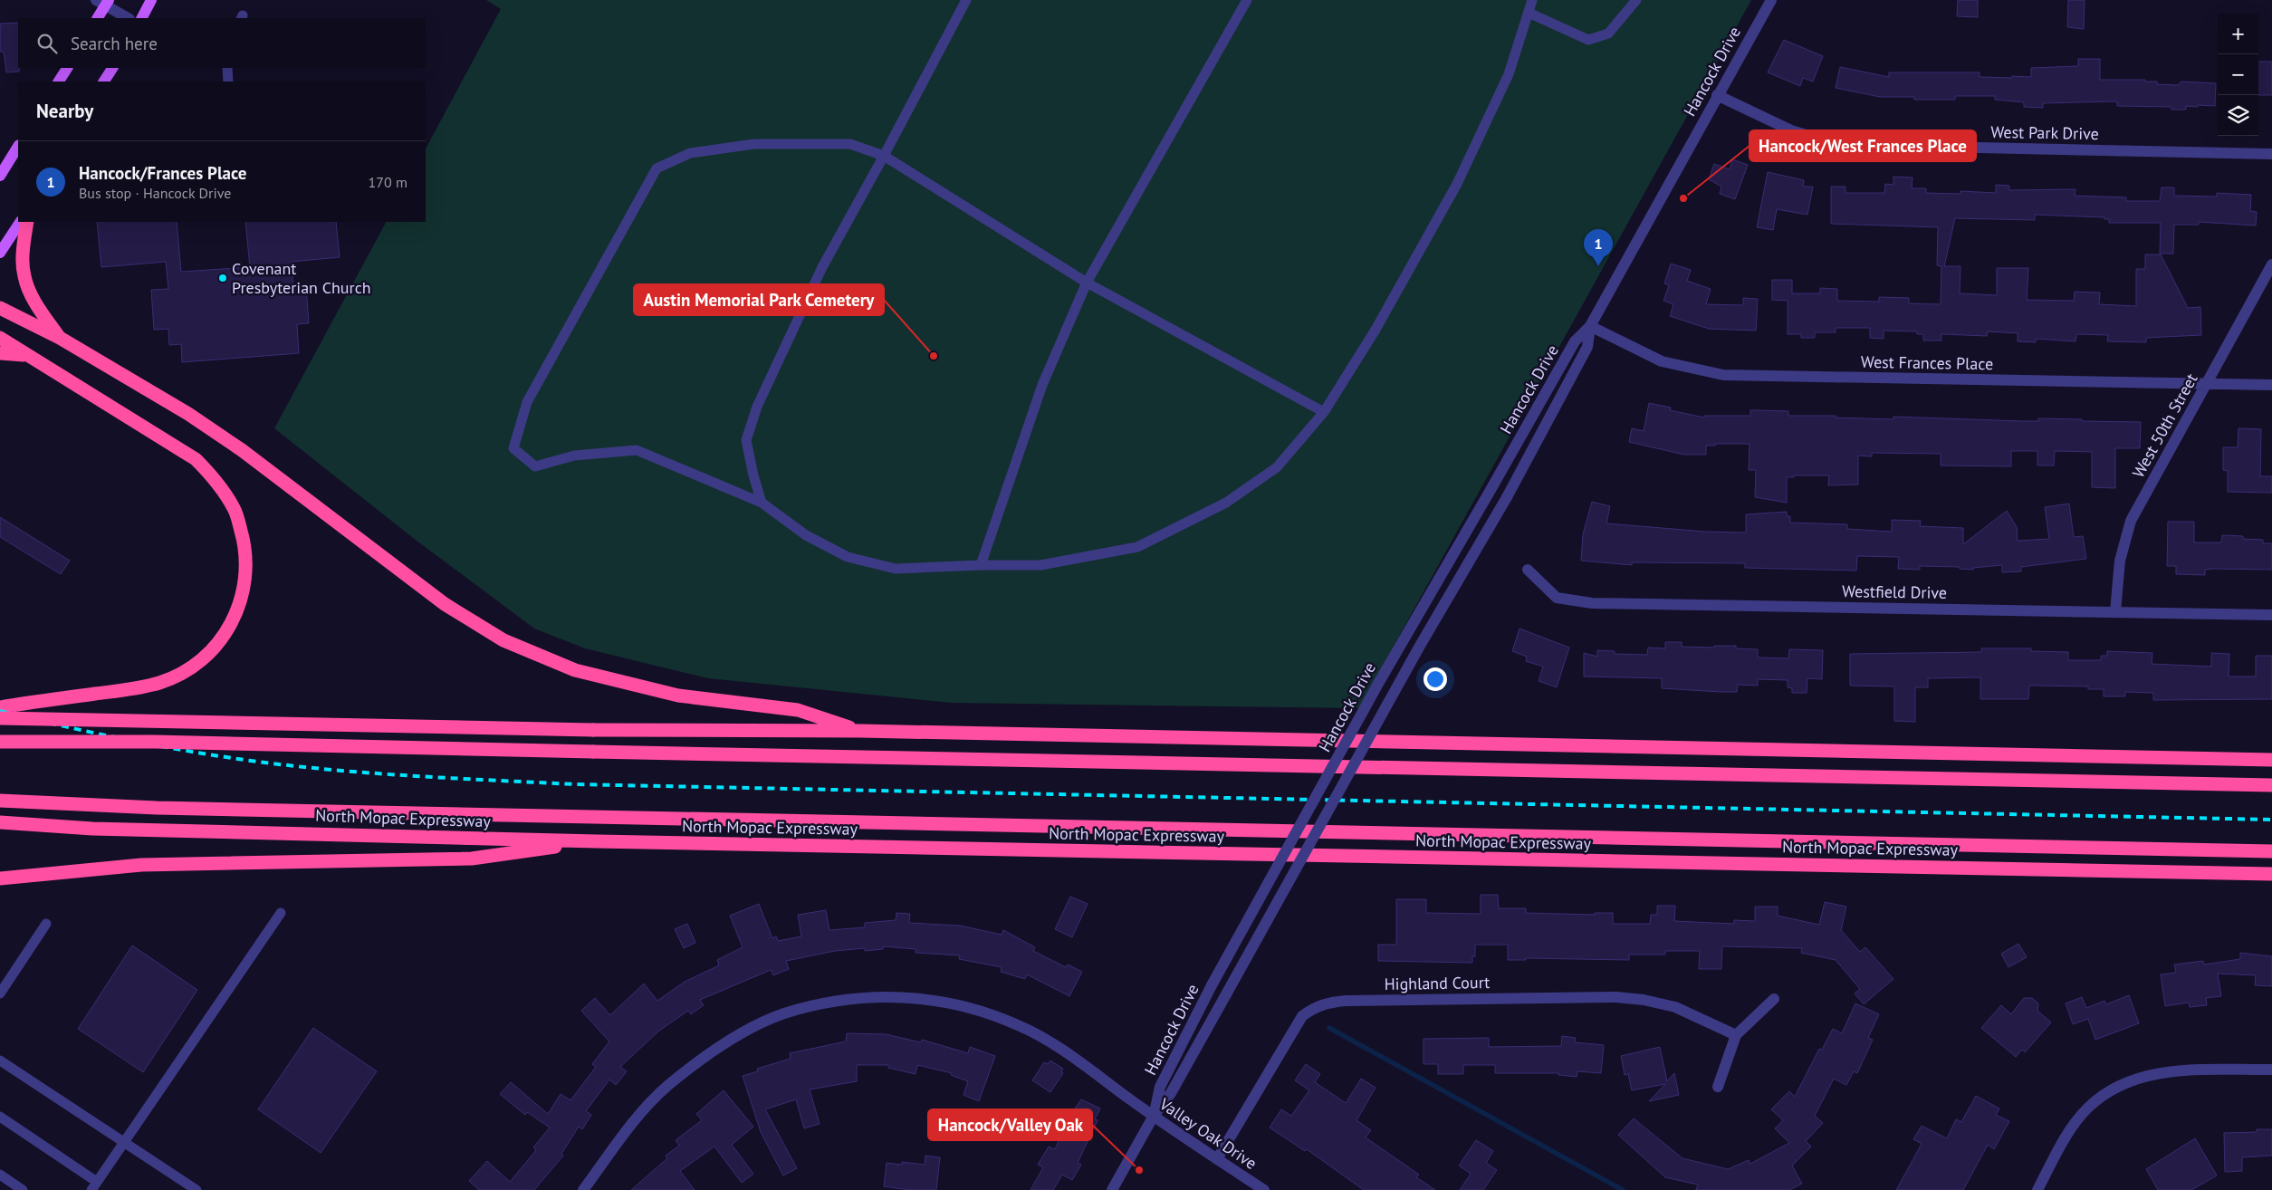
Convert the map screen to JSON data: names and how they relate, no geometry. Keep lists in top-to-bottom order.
{
  "streets": {
    "highway": ["North Mopac Expressway"],
    "street": [
      "Hancock Drive",
      "West Park Drive",
      "West Frances Place",
      "West 50th Street",
      "Westfield Drive",
      "Highland Court",
      "Valley Oak Drive"
    ]
  },
  "crossings": [
    ["Hancock Drive", "West Park Drive"],
    ["Hancock Drive", "West Frances Place"],
    ["Hancock Drive", "Valley Oak Drive"],
    ["West Frances Place", "West 50th Street"],
    ["West 50th Street", "Westfield Drive"],
    ["Highland Court", "Valley Oak Drive"]
  ],
  "places": [
    "Hancock/West Frances Place",
    "Covenant Presbyterian Church",
    "Austin Memorial Park Cemetery",
    "Hancock/Valley Oak"
  ],
  "page": {
    "map_buttons": ["+", "−"],
    "search": "Search here",
    "heading": "Nearby",
    "list": [
      {
        "mark": "1",
        "name": "Hancock/Frances Place",
        "note": "Bus stop · Hancock Drive",
        "value": "170 m"
      }
    ],
    "pins": "1"
  }
}
